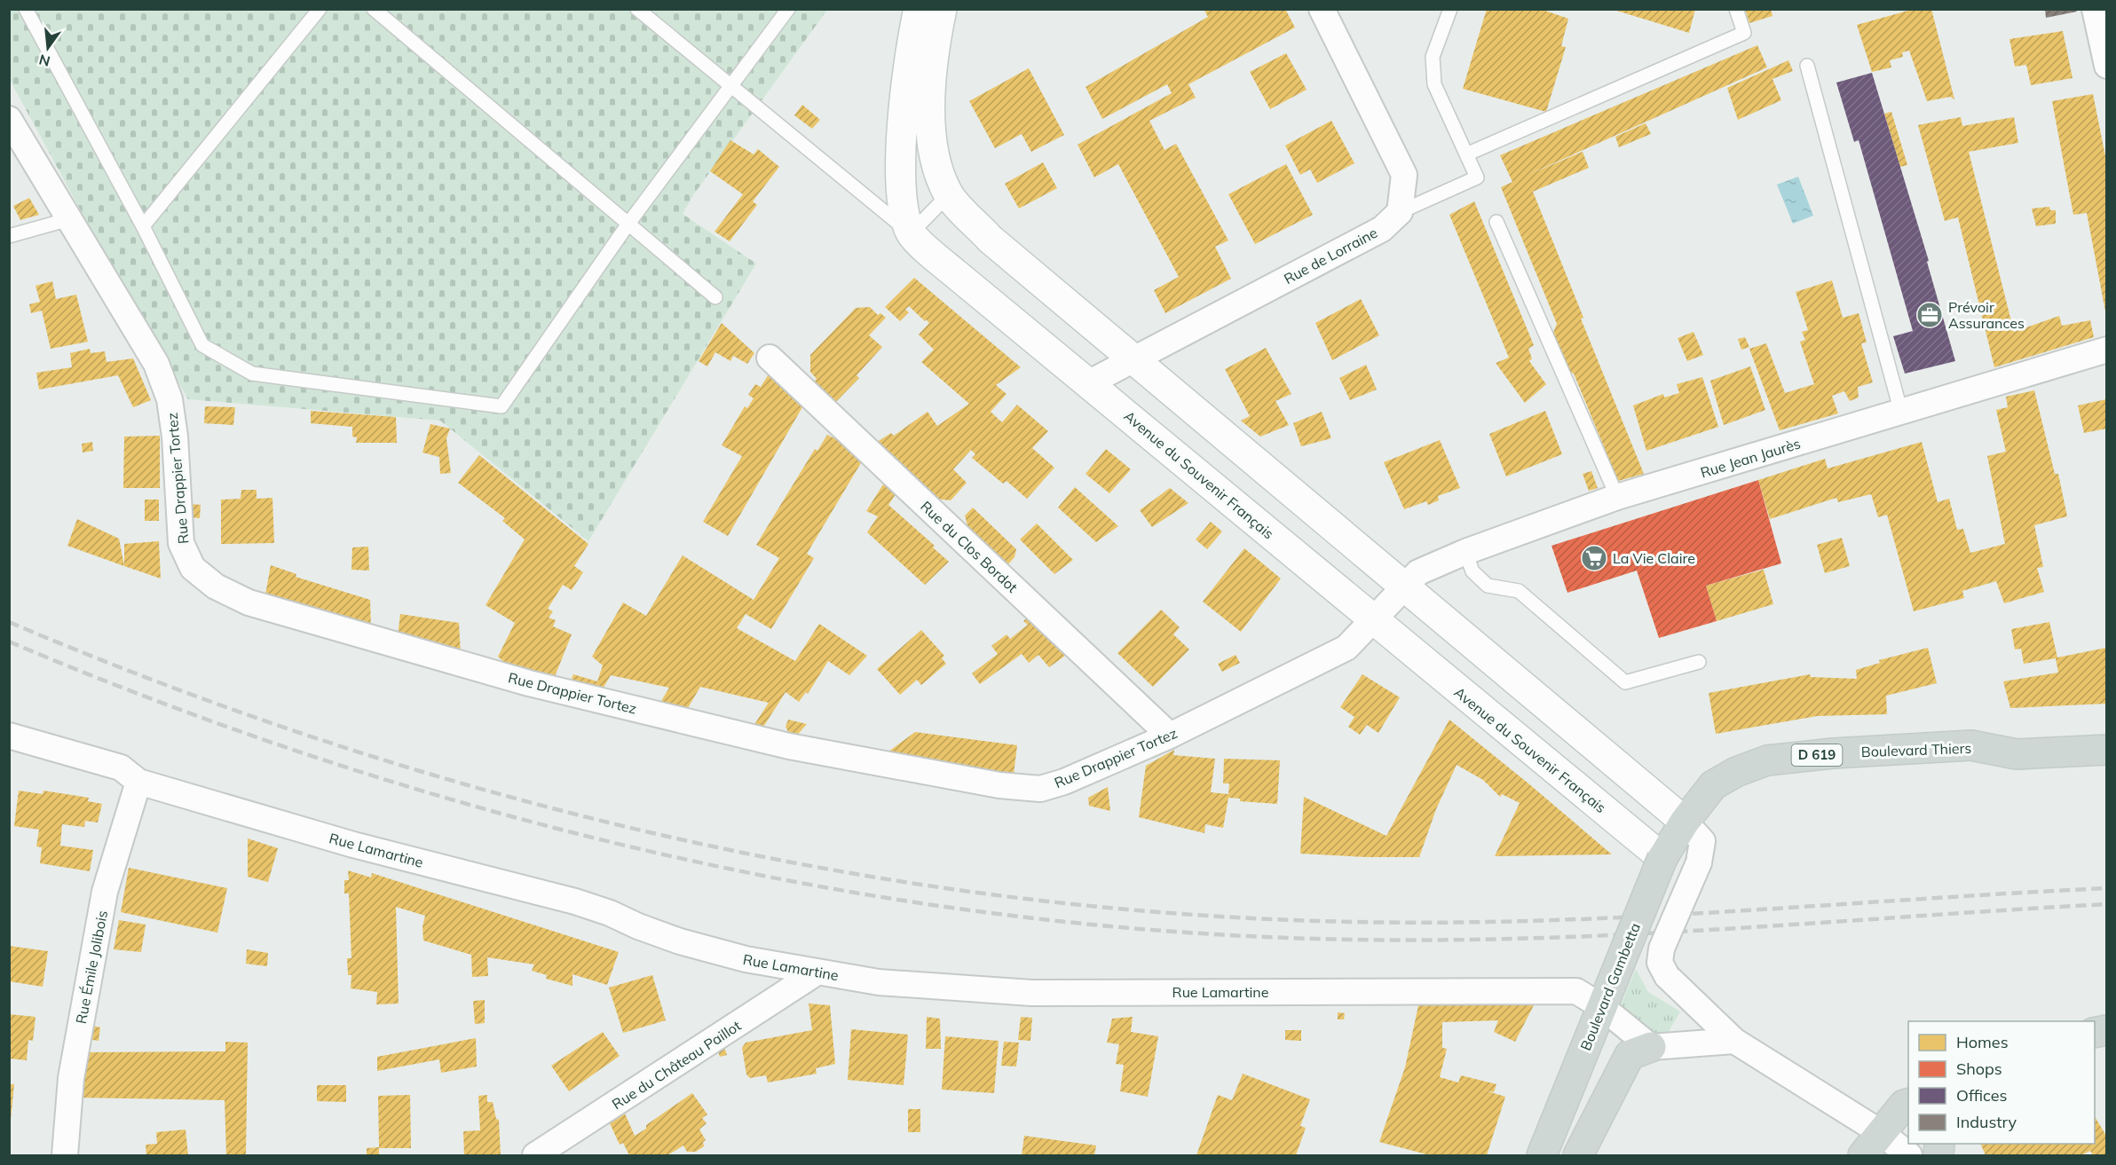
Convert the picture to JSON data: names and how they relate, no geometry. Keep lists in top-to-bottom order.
{
  "streets": {
    "main road": ["Boulevard Thiers", "D 619", "Boulevard Gambetta"],
    "street": [
      "Rue de Lorraine",
      "Rue Jean Jaurès",
      "Avenue du Souvenir Français",
      "Rue Drappier Tortez",
      "Rue du Clos Bordot",
      "Rue Lamartine",
      "Rue Émile Jolibois",
      "Rue du Château Paillot"
    ]
  },
  "crossings": [
    ["Rue de Lorraine", "Avenue du Souvenir Français"],
    ["Rue Jean Jaurès", "Rue Drappier Tortez"],
    ["Avenue du Souvenir Français", "Rue Drappier Tortez"],
    ["Avenue du Souvenir Français", "Boulevard Gambetta"],
    ["Rue Drappier Tortez", "Rue du Clos Bordot"],
    ["Boulevard Thiers", "Boulevard Gambetta"],
    ["Rue Lamartine", "Rue Émile Jolibois"],
    ["Rue Lamartine", "Boulevard Gambetta"],
    ["Rue Lamartine", "Rue du Château Paillot"]
  ],
  "places": {
    "office": ["Prévoir Assurances"],
    "supermarket": ["La Vie Claire"]
  },
  "legend": [
    "Homes",
    "Shops",
    "Offices",
    "Industry"
  ],
  "north": "bottom"
}
